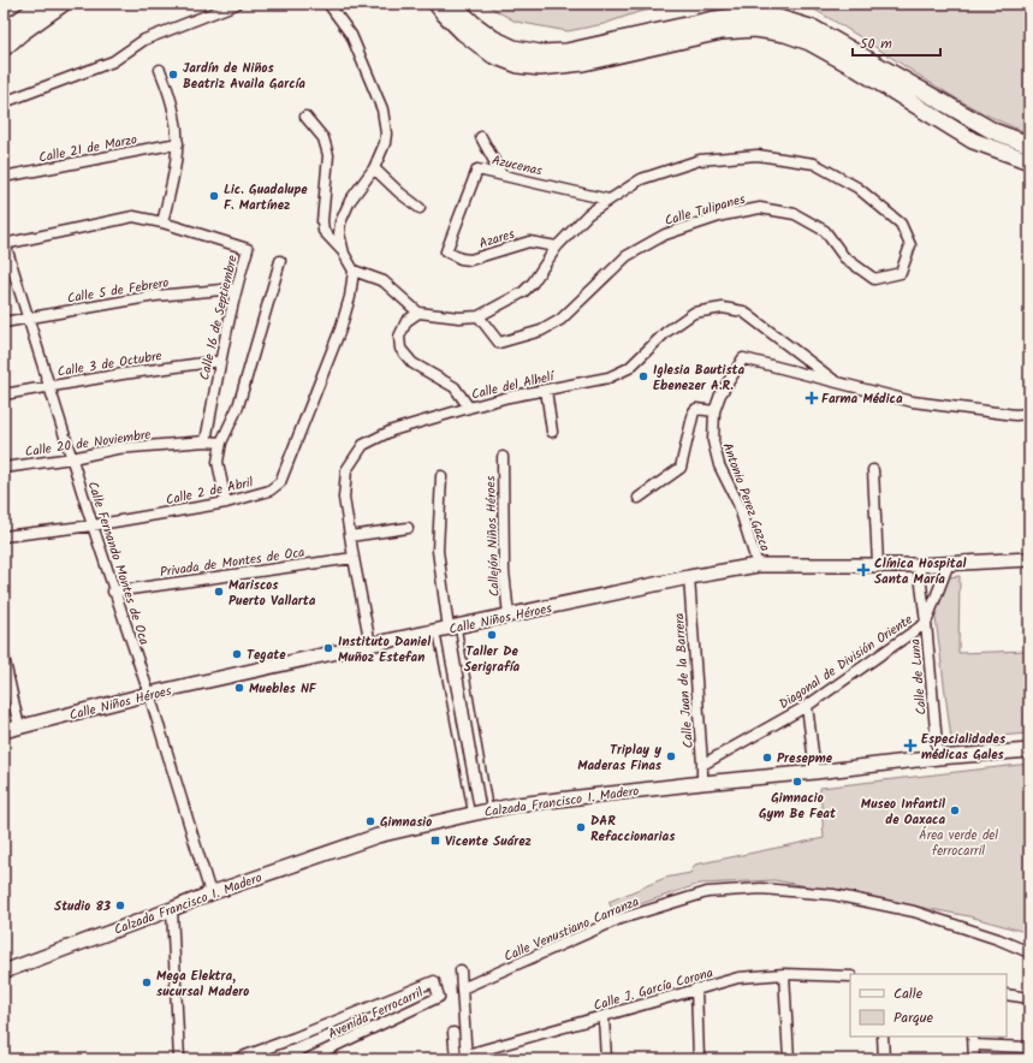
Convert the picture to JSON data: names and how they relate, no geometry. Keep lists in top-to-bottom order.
{
  "streets": {
    "main road": ["Calle Niños Héroes", "Calzada Francisco I. Madero"],
    "street": [
      "Calle 21 de Marzo",
      "Azucenas",
      "Calle Tulipanes",
      "Azares",
      "Calle 5 de Febrero",
      "Calle 16 de Septiembre",
      "Calle 3 de Octubre",
      "Calle del Alhelí",
      "Calle 20 de Noviembre",
      "Calle 2 de Abril",
      "Antonio Perez Gazca",
      "Callejón Niños Héroes",
      "Privada de Montes de Oca",
      "Calle Fernando Montes de Oca",
      "Diagonal de División Oriente",
      "Calle de Luna",
      "Calle Juan de la Barrera",
      "Calle Venustiano Carranza",
      "Calle J. García Corona",
      "Avenida Ferrocarril"
    ]
  },
  "crossings": [
    ["Azucenas", "Calle Tulipanes"],
    ["Azucenas", "Azares"],
    ["Calle Tulipanes", "Azares"],
    ["Calle 5 de Febrero", "Calle 16 de Septiembre"],
    ["Calle 5 de Febrero", "Calle Fernando Montes de Oca"],
    ["Calle 16 de Septiembre", "Calle 3 de Octubre"],
    ["Calle 16 de Septiembre", "Calle 20 de Noviembre"],
    ["Calle 16 de Septiembre", "Calle Fernando Montes de Oca"],
    ["Calle 3 de Octubre", "Calle Fernando Montes de Oca"],
    ["Calle del Alhelí", "Antonio Perez Gazca"],
    ["Calle del Alhelí", "Privada de Montes de Oca"],
    ["Calle del Alhelí", "Calle Niños Héroes"],
    ["Calle 20 de Noviembre", "Calle Fernando Montes de Oca"],
    ["Calle 2 de Abril", "Calle Fernando Montes de Oca"],
    ["Antonio Perez Gazca", "Calle Niños Héroes"],
    ["Callejón Niños Héroes", "Calle Niños Héroes"],
    ["Privada de Montes de Oca", "Calle Fernando Montes de Oca"],
    ["Calle Fernando Montes de Oca", "Calle Niños Héroes"],
    ["Calle Fernando Montes de Oca", "Calzada Francisco I. Madero"],
    ["Calle Niños Héroes", "Calle de Luna"],
    ["Calle Niños Héroes", "Calle Juan de la Barrera"],
    ["Diagonal de División Oriente", "Calle de Luna"],
    ["Diagonal de División Oriente", "Calle Juan de la Barrera"],
    ["Calle de Luna", "Calzada Francisco I. Madero"],
    ["Calle Juan de la Barrera", "Calzada Francisco I. Madero"]
  ],
  "parks": ["Área verde del ferrocarril"],
  "places": {
    "other": [
      "Jardín de Niños Beatriz Availa García",
      "Lic. Guadalupe F. Martínez",
      "Iglesia Bautista Ebenezer A.R.",
      "Mariscos Puerto Vallarta",
      "Taller De Serigrafía",
      "Instituto Daniel Muñoz Estefan",
      "Tegate",
      "Muebles NF",
      "Triplay y Maderas Finas",
      "Presepme",
      "Gimnacio Gym Be Feat",
      "Museo Infantil de Oaxaca",
      "Gimnasio",
      "DAR Refaccionarias",
      "Studio 83",
      "Mega Elektra, sucursal Madero"
    ],
    "health": ["Farma Médica", "Clínica Hospital Santa María", "Especialidades médicas Gales"],
    "transit": ["Vicente Suárez"]
  },
  "legend": ["Calle", "Parque"],
  "scale_bar": "50 m"
}
